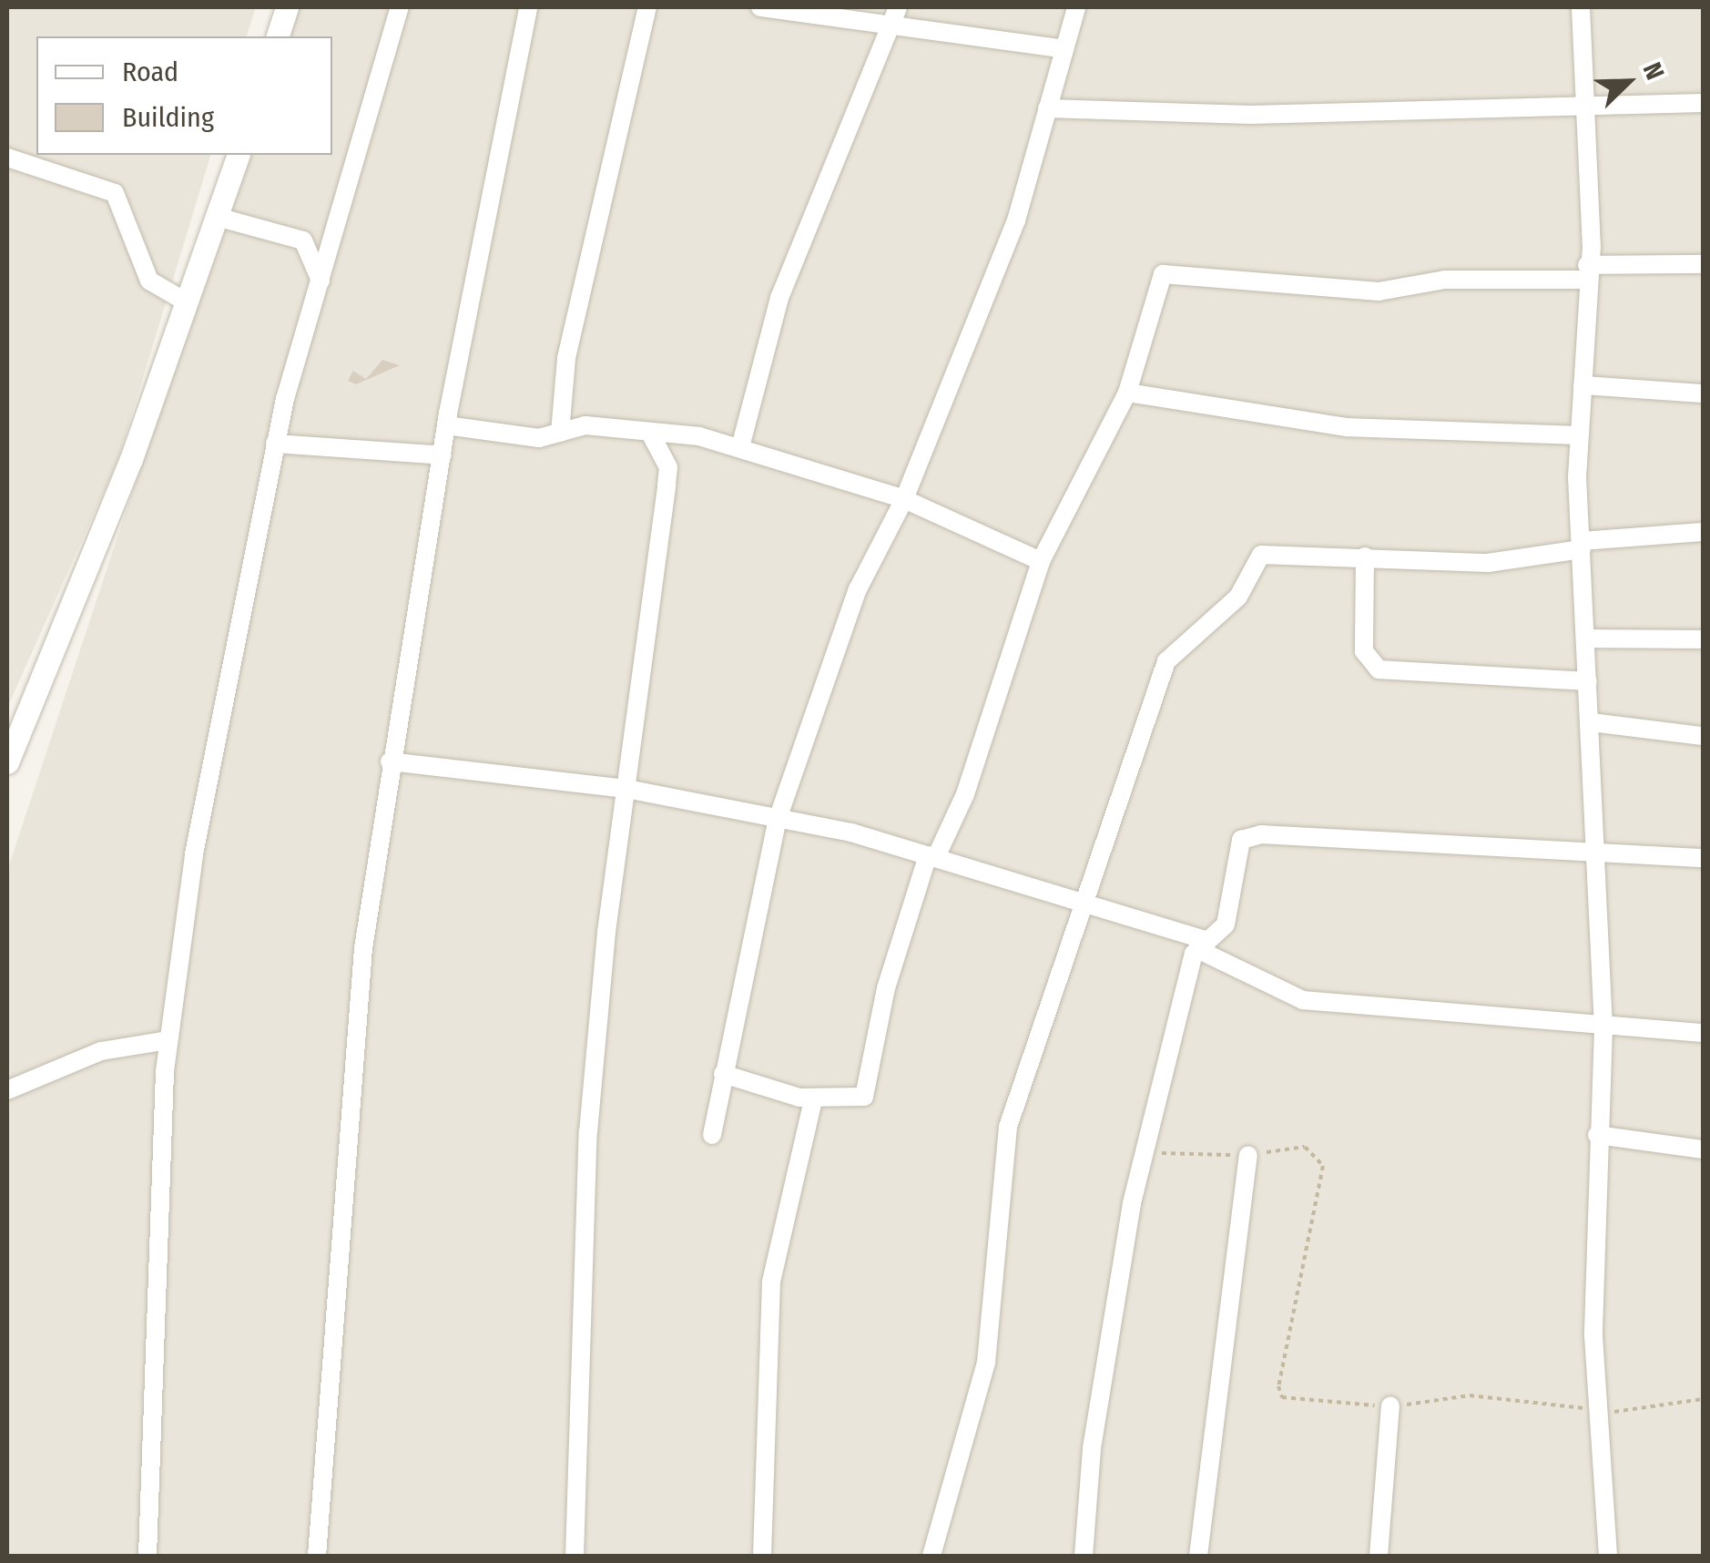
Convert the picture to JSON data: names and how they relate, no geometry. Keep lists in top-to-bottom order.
{
  "legend": ["Road", "Building"],
  "north": "top right"
}
